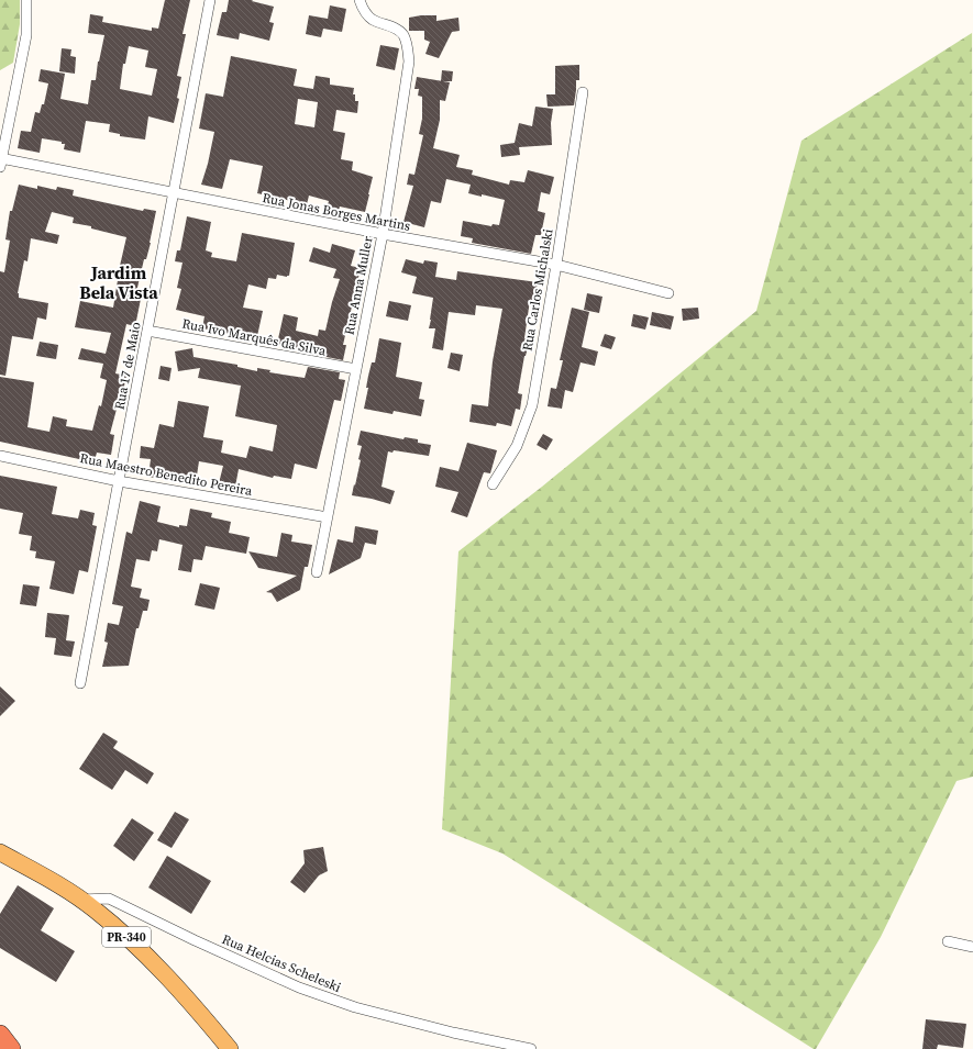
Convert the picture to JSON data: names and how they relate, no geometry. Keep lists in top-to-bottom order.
{
  "streets": {
    "main road": ["PR-340"],
    "street": [
      "Rua Jonas Borges Martins",
      "Rua Anna Muller",
      "Rua Carlos Michalski",
      "Rua Ivo Marquês da Silva",
      "Rua 17 de Maio",
      "Rua Maestro Benedito Pereira",
      "Rua Helcias Scheleski"
    ]
  },
  "crossings": [
    ["Rua Jonas Borges Martins", "Rua Anna Muller"],
    ["Rua Jonas Borges Martins", "Rua Carlos Michalski"],
    ["Rua Jonas Borges Martins", "Rua 17 de Maio"],
    ["Rua Anna Muller", "Rua Ivo Marquês da Silva"],
    ["Rua Anna Muller", "Rua Maestro Benedito Pereira"],
    ["Rua Ivo Marquês da Silva", "Rua 17 de Maio"],
    ["Rua 17 de Maio", "Rua Maestro Benedito Pereira"],
    ["PR-340", "Rua Helcias Scheleski"]
  ],
  "districts": ["Jardim Bela Vista"]
}
